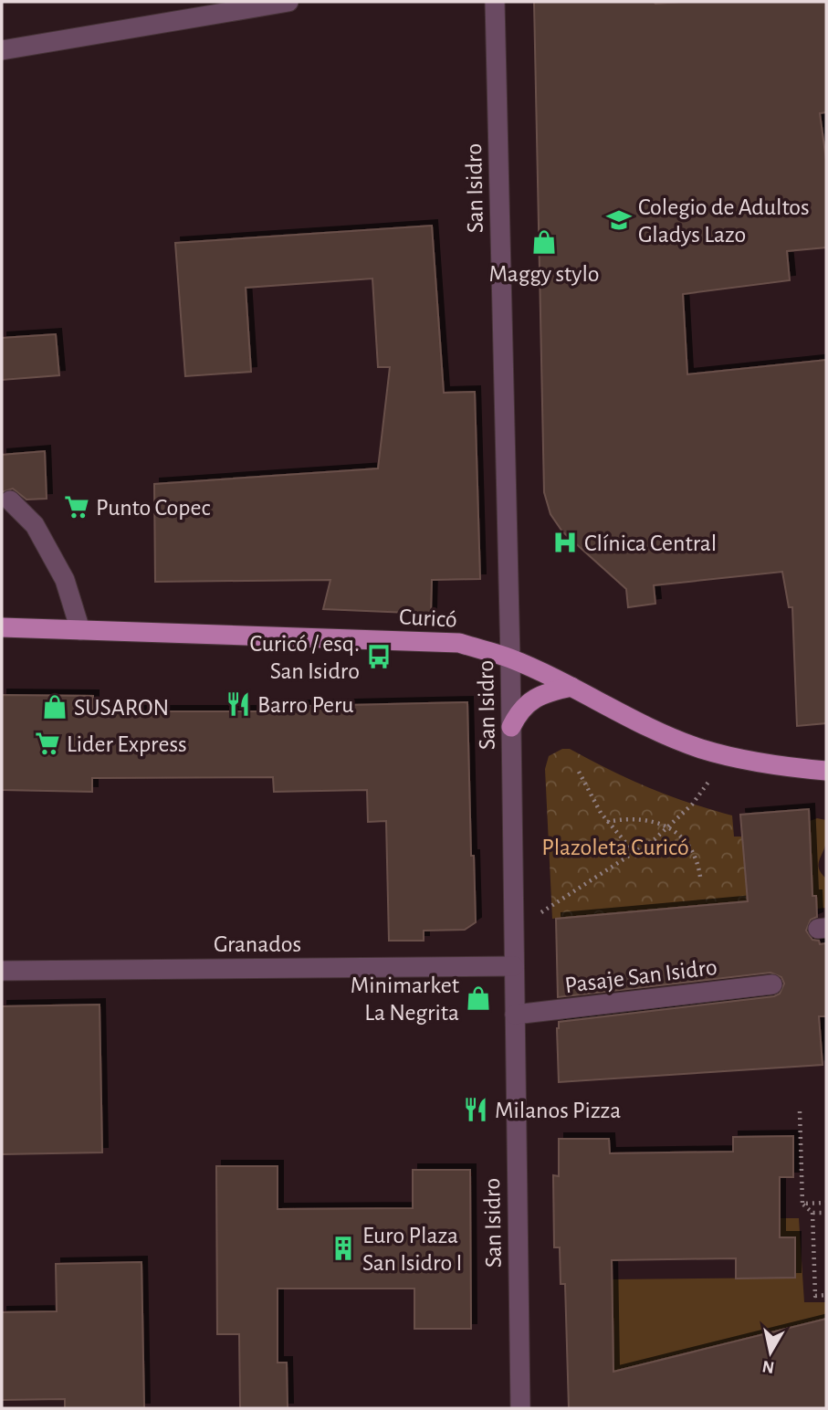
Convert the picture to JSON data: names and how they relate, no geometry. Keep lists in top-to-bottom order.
{
  "streets": {
    "main road": ["Curicó"],
    "street": ["San Isidro", "Granados", "Pasaje San Isidro"]
  },
  "crossings": [
    ["San Isidro", "Curicó"],
    ["San Isidro", "Granados"],
    ["San Isidro", "Pasaje San Isidro"]
  ],
  "parks": ["Plazoleta Curicó"],
  "places": {
    "school or university": ["Colegio de Adultos Gladys Lazo"],
    "shop": ["Maggy stylo", "SUSARON", "Minimarket La Negrita"],
    "supermarket": ["Punto Copec", "Lider Express"],
    "hospital": ["Clínica Central"],
    "bus stop": ["Curicó / esq. San Isidro"],
    "restaurant": ["Barro Peru", "Milanos Pizza"],
    "building": ["Euro Plaza San Isidro I"]
  },
  "north": "bottom"
}
